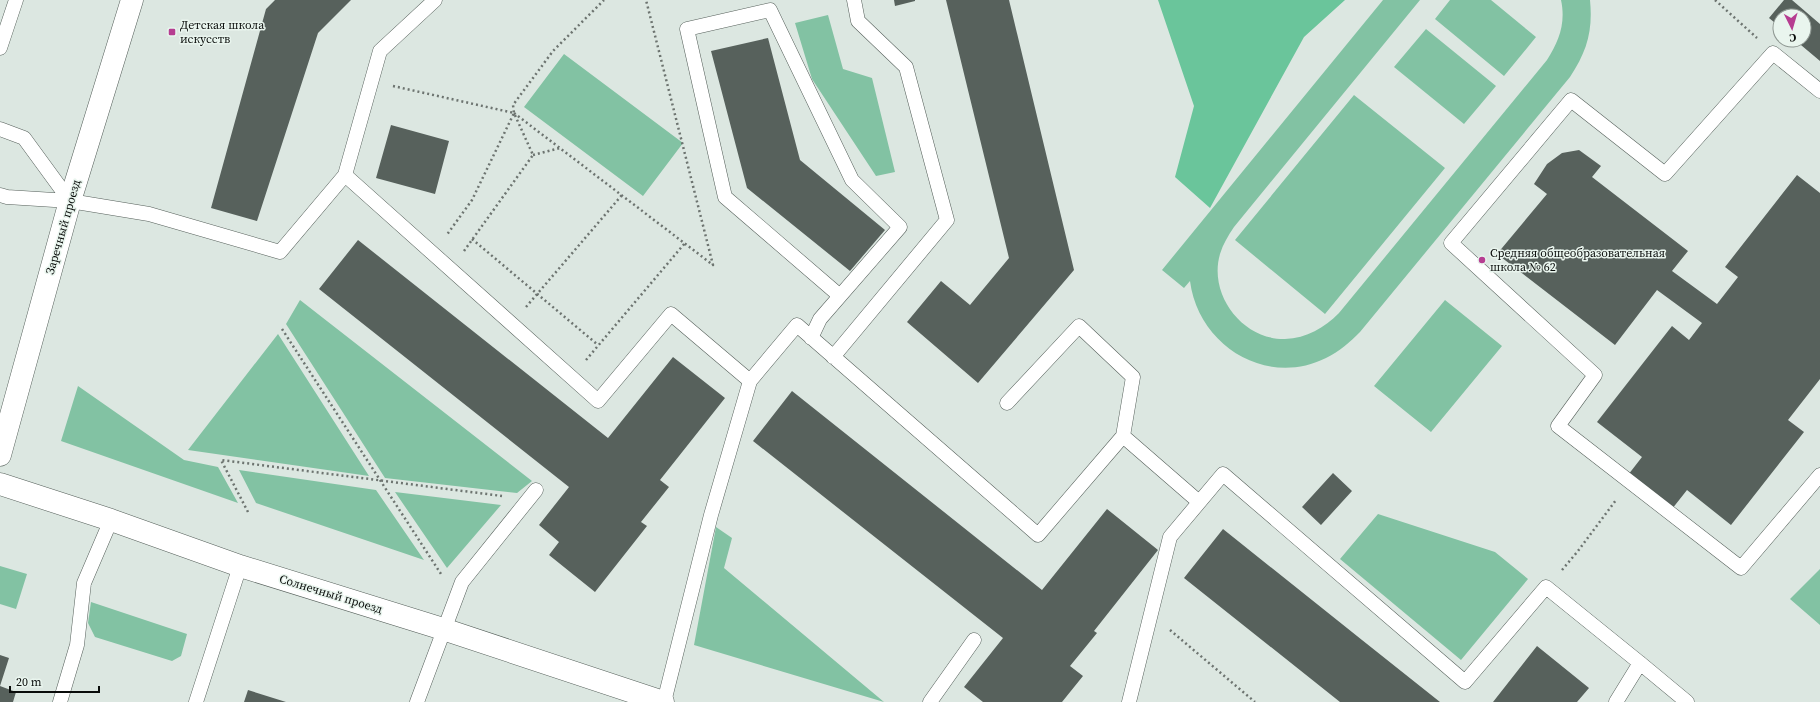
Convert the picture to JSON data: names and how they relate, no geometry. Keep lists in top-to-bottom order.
{
  "streets": {
    "street": ["Заречный проезд", "Солнечный проезд"]
  },
  "places": {
    "transit": ["Детская школа искусств"],
    "other": ["Средняя общеобразовательная школа № 62"]
  },
  "scale_bar": "20 m",
  "north": "bottom"
}
